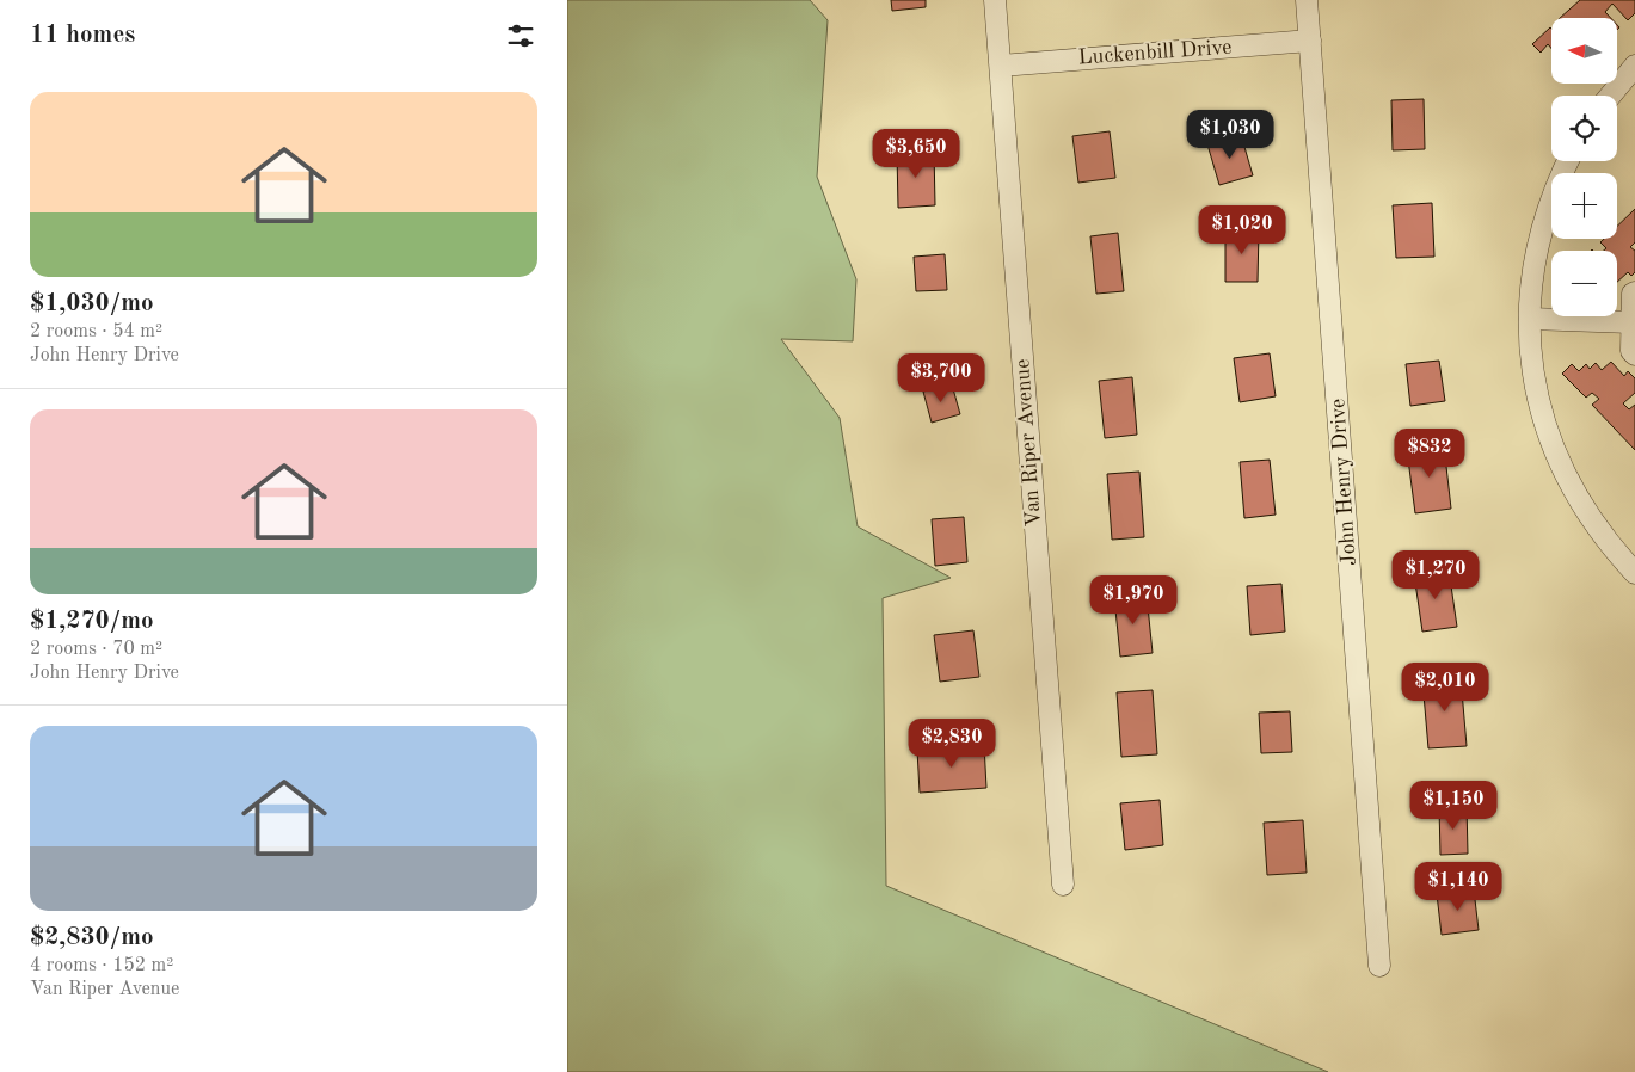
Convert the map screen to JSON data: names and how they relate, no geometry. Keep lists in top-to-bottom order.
{
  "streets": {
    "street": ["Luckenbill Drive", "Van Riper Avenue", "John Henry Drive"]
  },
  "crossings": [
    ["Luckenbill Drive", "Van Riper Avenue"],
    ["Luckenbill Drive", "John Henry Drive"]
  ],
  "north": "left",
  "page": {
    "heading": "11 homes",
    "map_buttons": ["+", "−"],
    "list": [
      {
        "name": "$1,030/mo",
        "note": "2 rooms · 54 m² · John Henry Drive"
      },
      {
        "name": "$1,270/mo",
        "note": "2 rooms · 70 m² · John Henry Drive"
      },
      {
        "name": "$2,830/mo",
        "note": "4 rooms · 152 m² · Van Riper Avenue"
      }
    ],
    "price": [
      "$1,030",
      "$3,650",
      "$1,020",
      "$3,700",
      "$832",
      "$1,270",
      "$1,970",
      "$2,010",
      "$2,830",
      "$1,150",
      "$1,140"
    ]
  }
}
